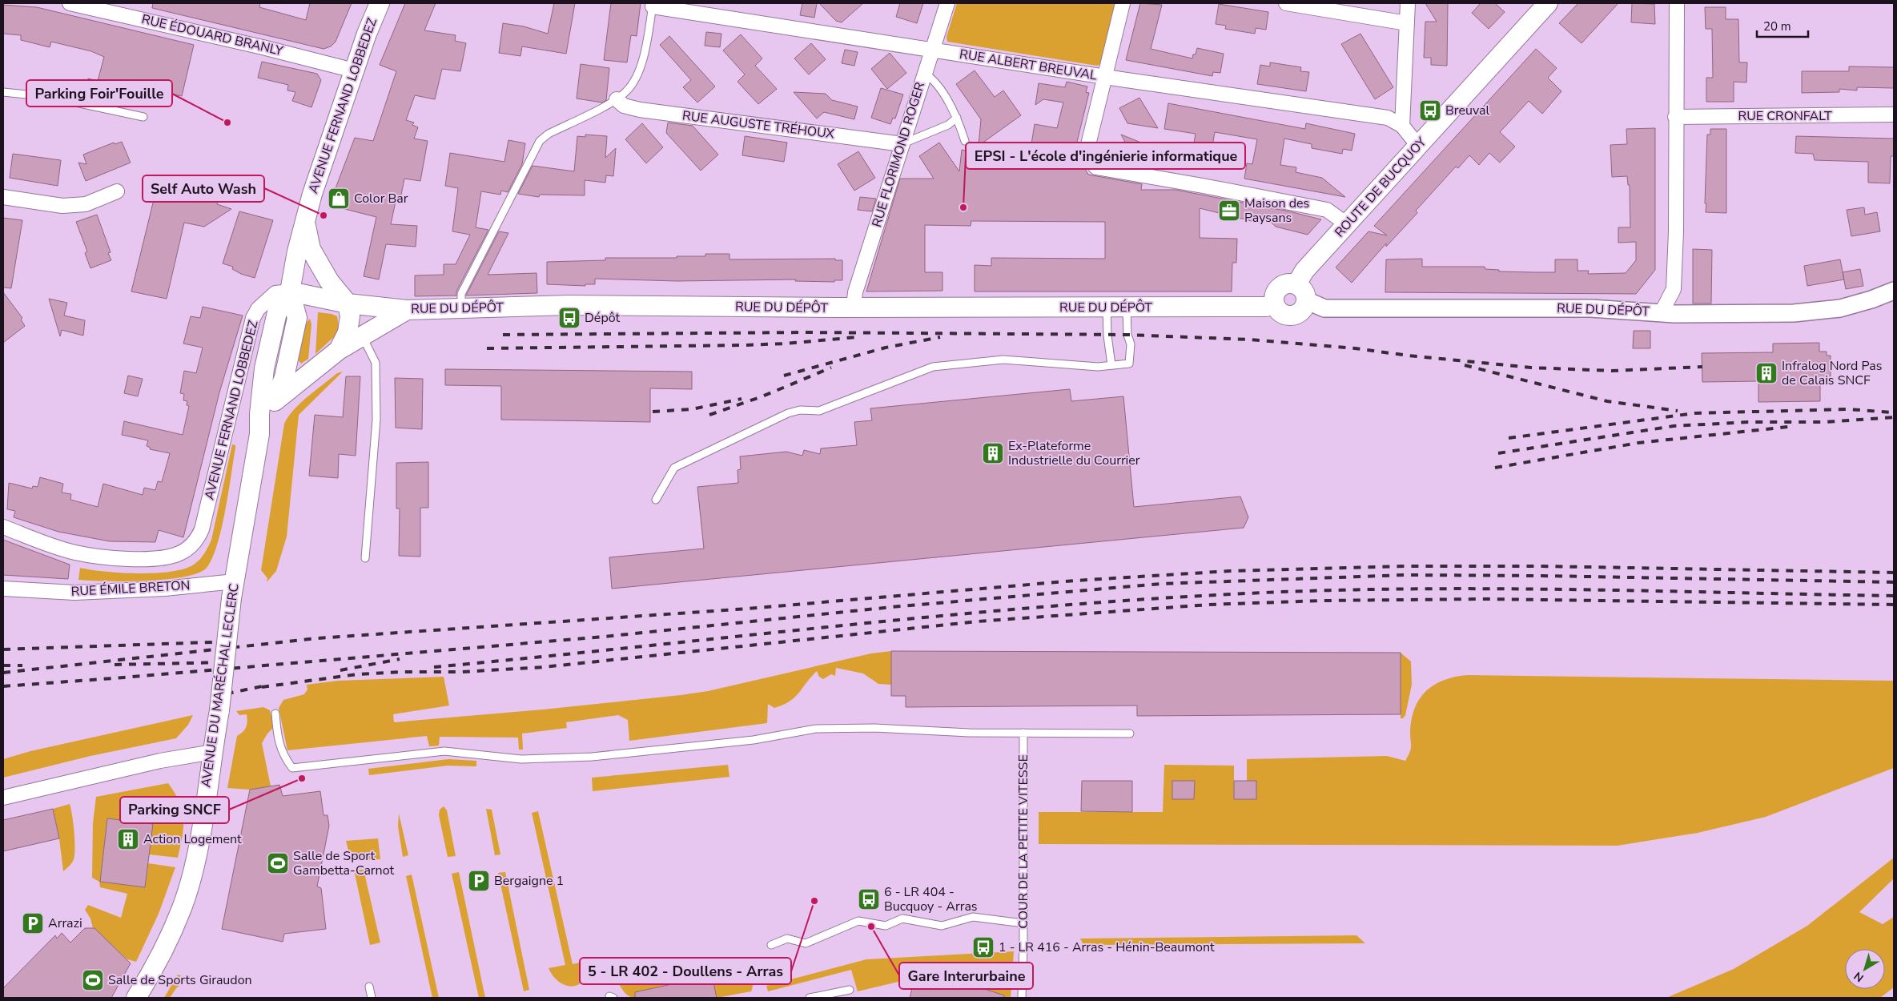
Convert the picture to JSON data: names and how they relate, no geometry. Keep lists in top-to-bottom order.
{
  "streets": {
    "main road": [
      "AVENUE FERNAND LOBBEDEZ",
      "ROUTE DE BUCQUOY",
      "RUE DU DÉPÔT",
      "AVENUE DU MARÉCHAL LECLERC"
    ],
    "street": [
      "RUE ÉDOUARD BRANLY",
      "RUE ALBERT BREUVAL",
      "RUE CRONFALT",
      "RUE AUGUSTE TRÉHOUX",
      "RUE FLORIMOND ROGER",
      "RUE ÉMILE BRETON"
    ],
    "lane": ["COUR DE LA PETITE VITESSE"]
  },
  "crossings": [
    ["RUE ÉDOUARD BRANLY", "AVENUE FERNAND LOBBEDEZ"],
    ["RUE ALBERT BREUVAL", "RUE FLORIMOND ROGER"],
    ["AVENUE FERNAND LOBBEDEZ", "RUE DU DÉPÔT"],
    ["AVENUE FERNAND LOBBEDEZ", "AVENUE DU MARÉCHAL LECLERC"],
    ["RUE CRONFALT", "RUE DU DÉPÔT"],
    ["RUE AUGUSTE TRÉHOUX", "RUE FLORIMOND ROGER"],
    ["RUE FLORIMOND ROGER", "RUE DU DÉPÔT"],
    ["ROUTE DE BUCQUOY", "RUE DU DÉPÔT"],
    ["RUE DU DÉPÔT", "AVENUE DU MARÉCHAL LECLERC"],
    ["RUE ÉMILE BRETON", "AVENUE DU MARÉCHAL LECLERC"]
  ],
  "places": {
    "bus stop": [
      "Breuval",
      "Dépôt",
      "6 - LR 404 - Bucquoy - Arras",
      "1 - LR 416 - Arras - Hénin-Beaumont"
    ],
    "other": [
      "Parking Foir'Fouille",
      "EPSI - L'école d'ingénierie informatique",
      "Self Auto Wash",
      "Parking SNCF",
      "5 - LR 402 - Doullens - Arras",
      "Gare Interurbaine"
    ],
    "shop": ["Color Bar"],
    "office": ["Maison des Paysans"],
    "building": ["Infralog Nord Pas de Calais SNCF", "Ex-Plateforme Industrielle du Courrier", "Action Logement"],
    "sports": ["Salle de Sport Gambetta-Carnot", "Salle de Sports Giraudon"],
    "parking": ["Bergaigne 1", "Arrazi"]
  },
  "scale_bar": "20 m",
  "north": "bottom left"
}
